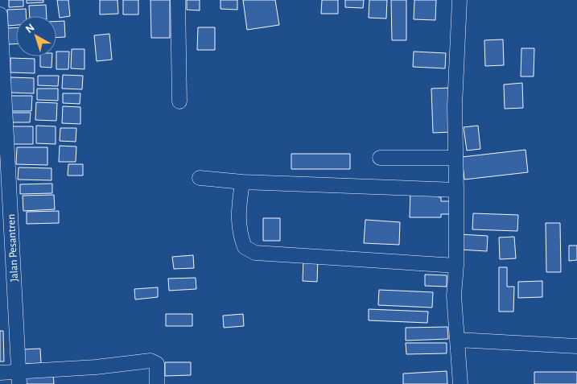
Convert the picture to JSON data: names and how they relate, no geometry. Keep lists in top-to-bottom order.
{
  "streets": {
    "street": ["Jalan Pesantren"]
  },
  "north": "top left"
}
